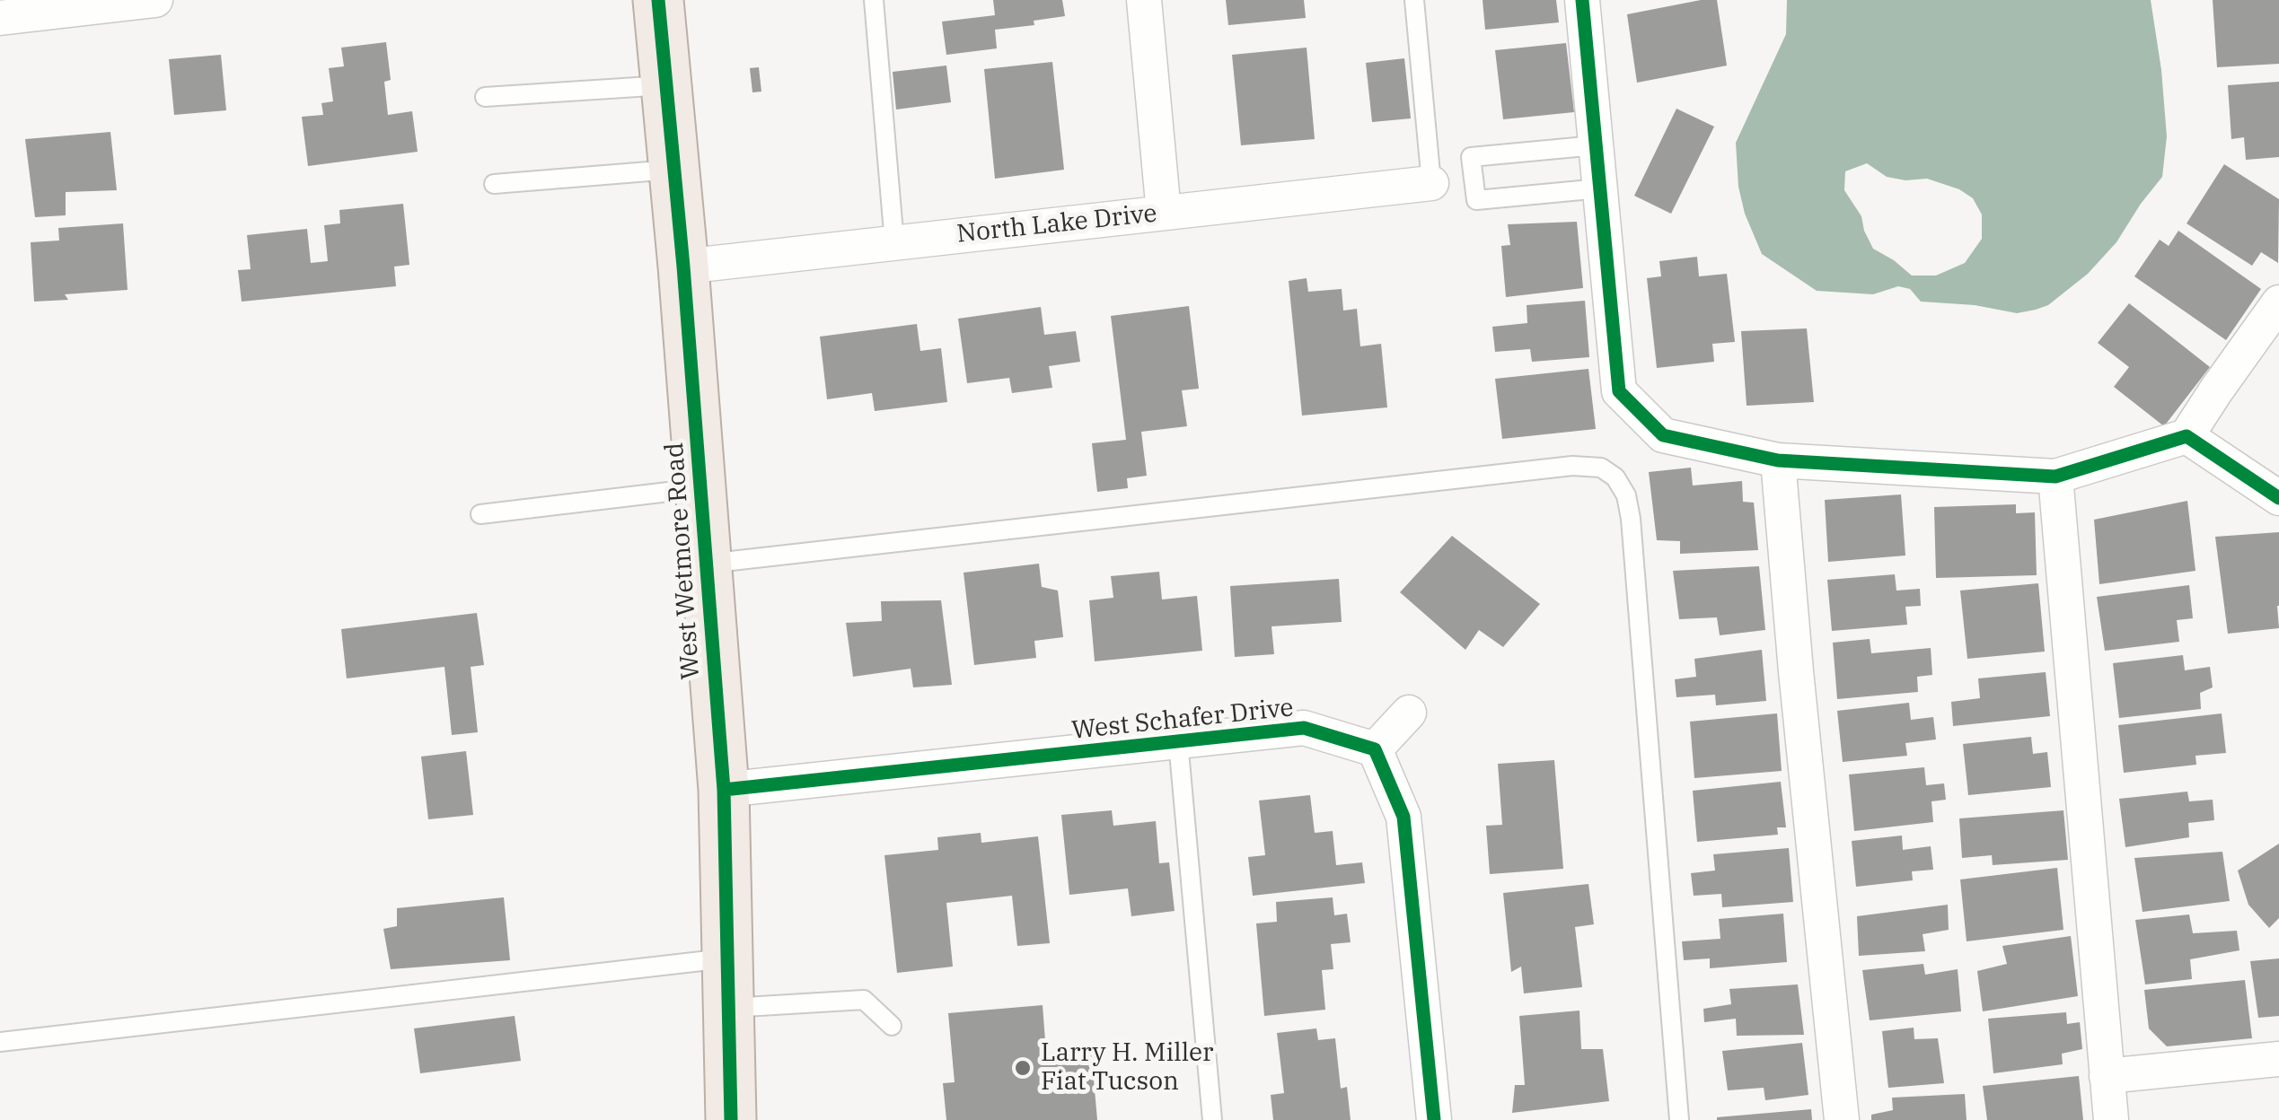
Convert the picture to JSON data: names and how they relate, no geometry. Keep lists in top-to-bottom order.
{
  "streets": {
    "main road": ["West Wetmore Road"],
    "street": ["North Lake Drive", "West Schafer Drive"]
  },
  "crossings": [
    ["North Lake Drive", "West Wetmore Road"],
    ["West Wetmore Road", "West Schafer Drive"]
  ],
  "places": ["Larry H. Miller Fiat Tucson"]
}
